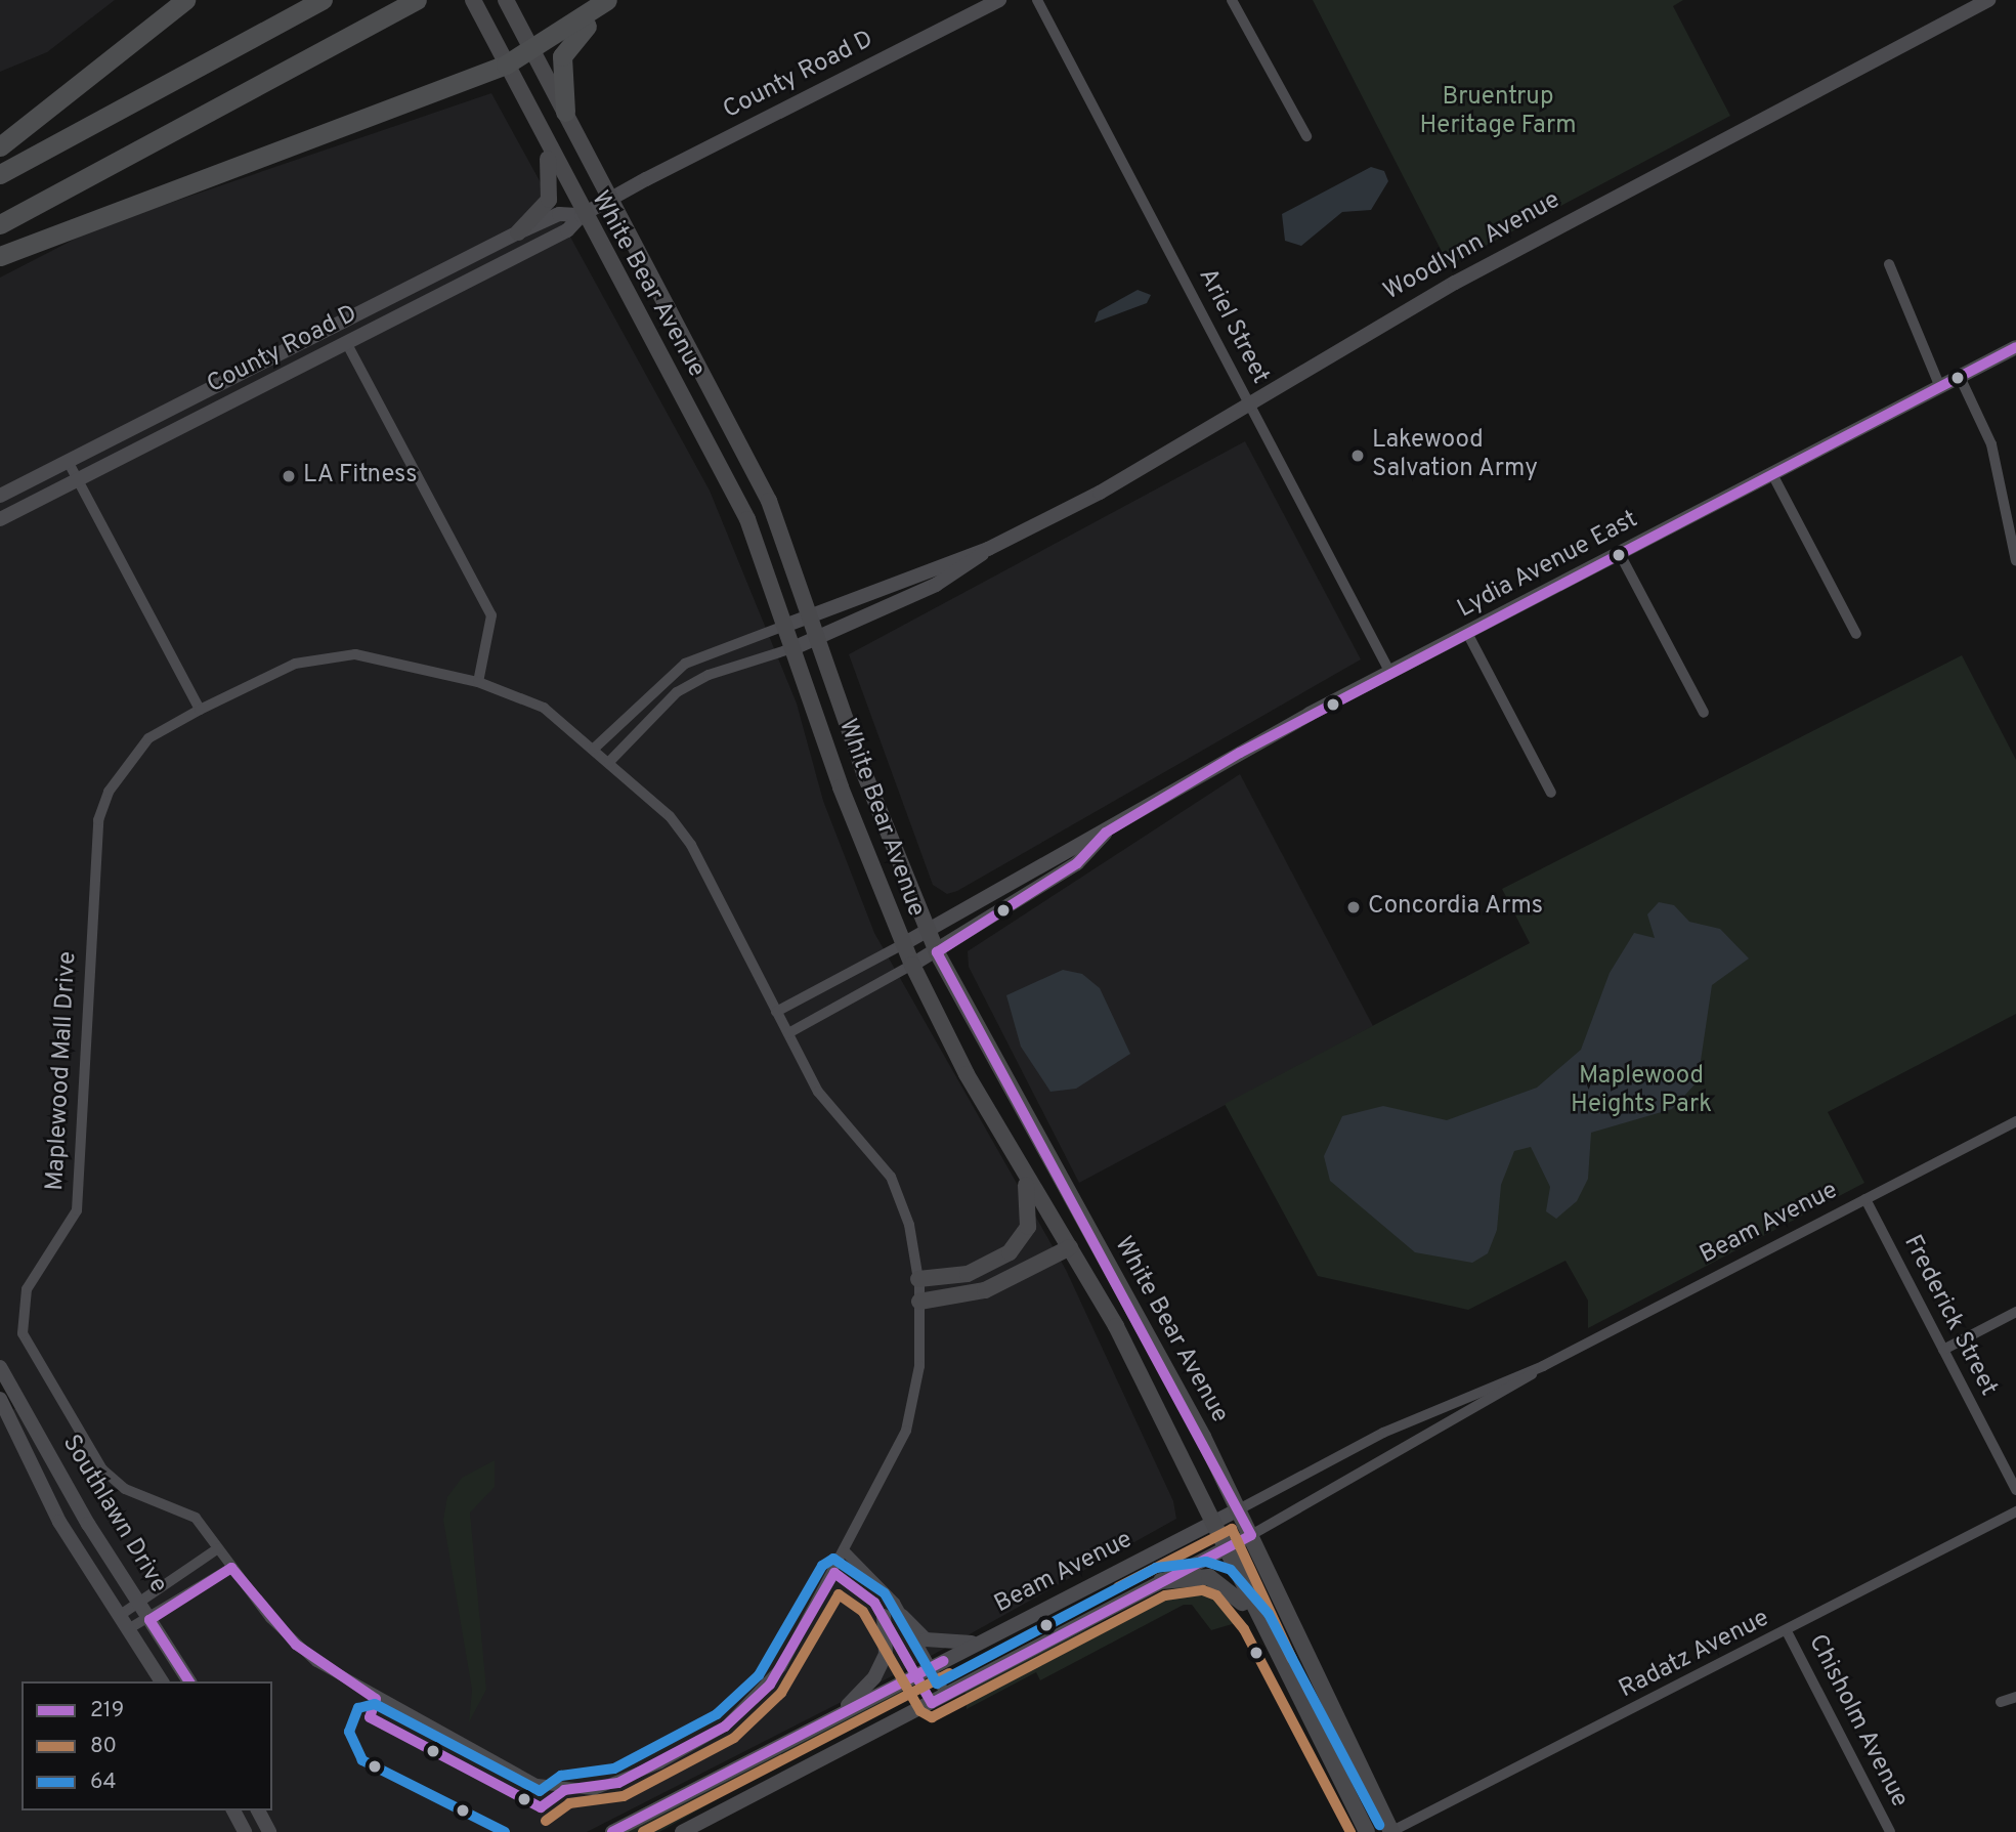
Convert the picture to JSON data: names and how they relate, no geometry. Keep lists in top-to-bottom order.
{
  "streets": {
    "main road": ["White Bear Avenue"],
    "street": [
      "County Road D",
      "Woodlynn Avenue",
      "Ariel Street",
      "Lydia Avenue East",
      "Maplewood Mall Drive",
      "Beam Avenue",
      "Frederick Street",
      "Southlawn Drive",
      "Radatz Avenue",
      "Chisholm Avenue"
    ]
  },
  "crossings": [
    ["County Road D", "White Bear Avenue"],
    ["Woodlynn Avenue", "White Bear Avenue"],
    ["Woodlynn Avenue", "Ariel Street"],
    ["White Bear Avenue", "Lydia Avenue East"],
    ["White Bear Avenue", "Beam Avenue"],
    ["White Bear Avenue", "Radatz Avenue"],
    ["Ariel Street", "Lydia Avenue East"],
    ["Beam Avenue", "Frederick Street"],
    ["Radatz Avenue", "Chisholm Avenue"]
  ],
  "parks": ["Bruentrup Heritage Farm", "Maplewood Heights Park"],
  "places": ["Lakewood Salvation Army", "LA Fitness", "Concordia Arms"],
  "lines": ["transit line 219", "transit line 80", "transit line 64"],
  "legend": ["219", "80", "64"]
}
